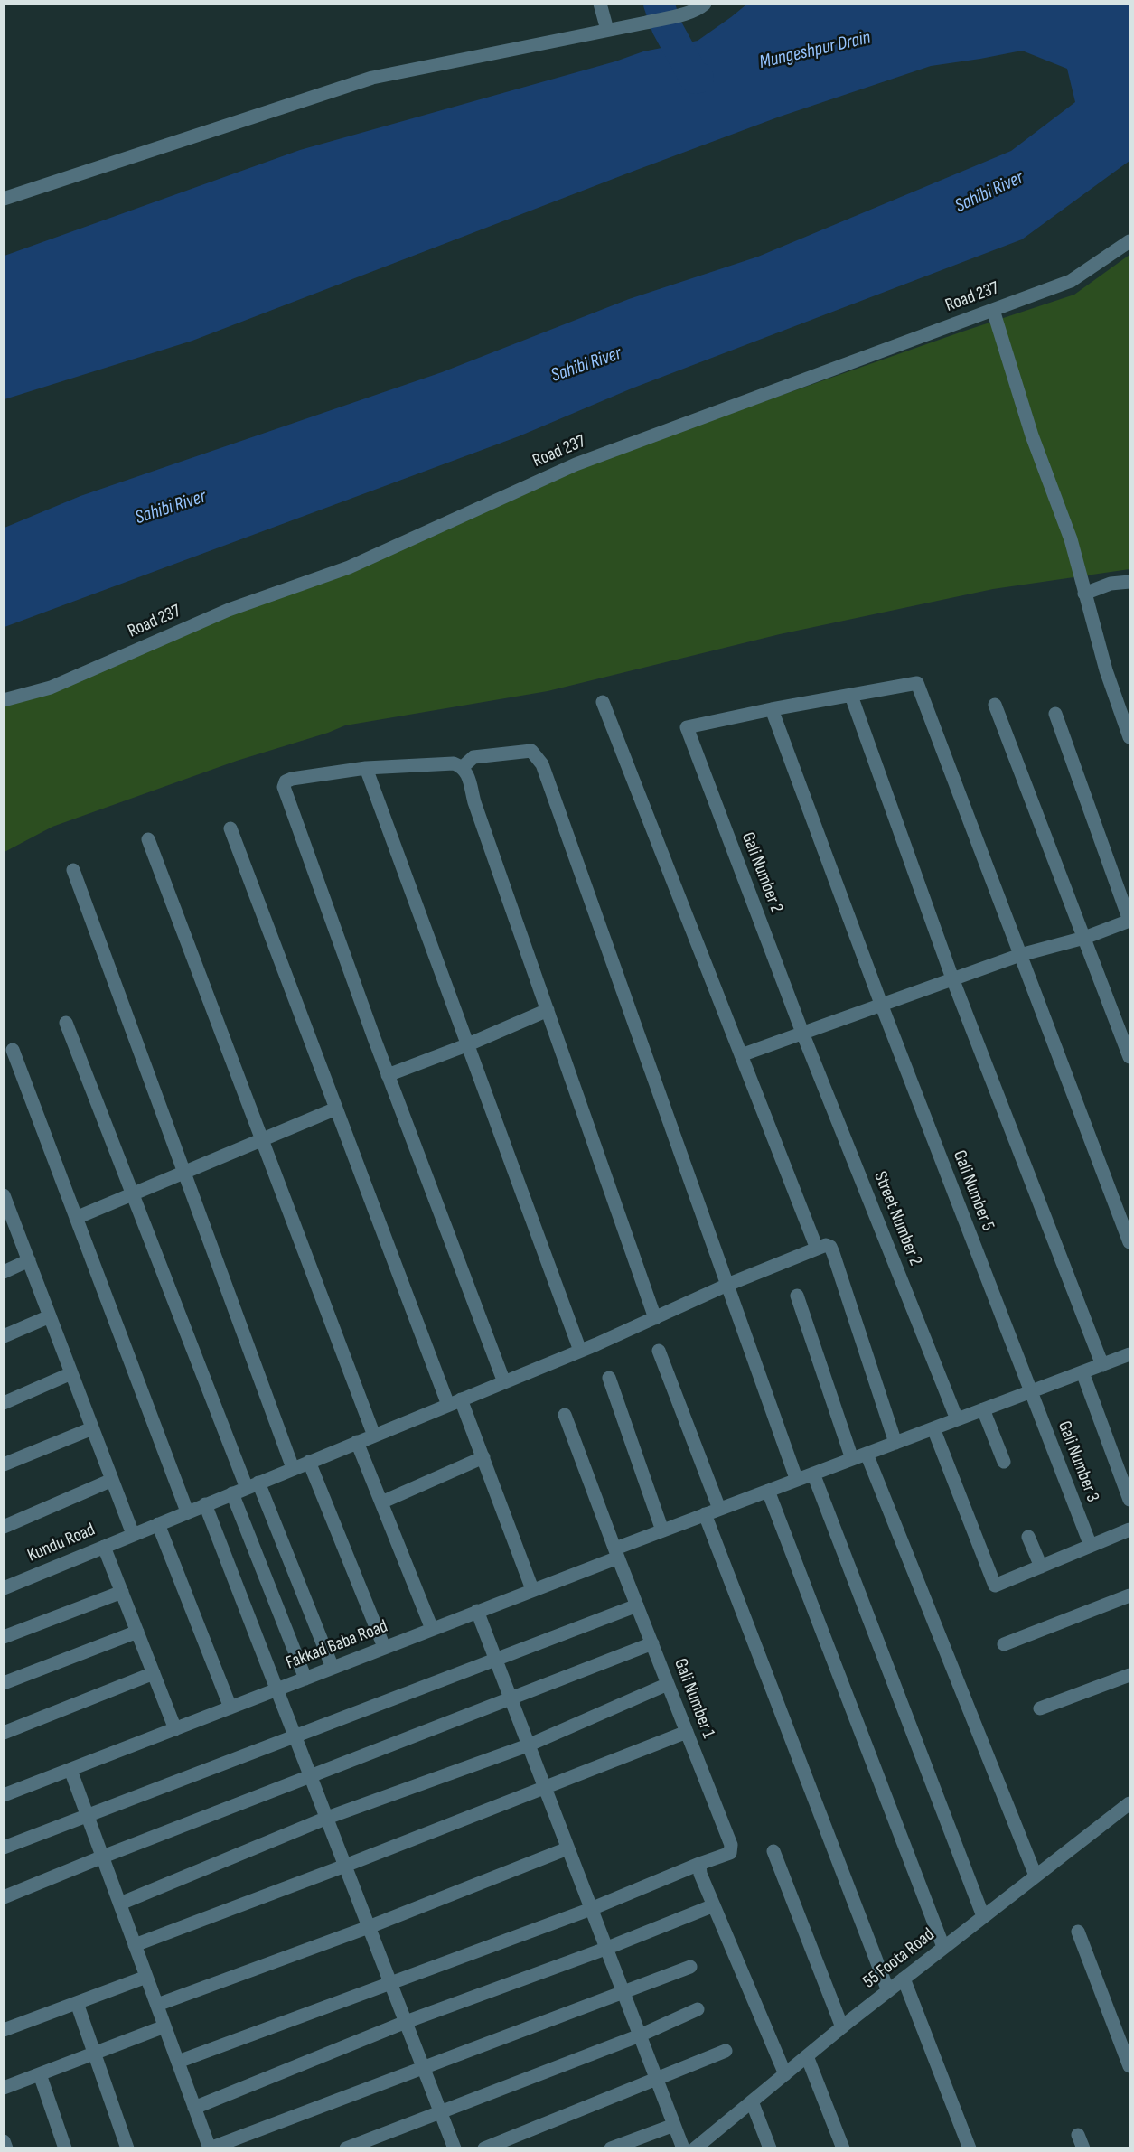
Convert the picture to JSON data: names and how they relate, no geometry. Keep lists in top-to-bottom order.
{
  "streets": {
    "street": [
      "Road 237",
      "Gali Number 2",
      "Gali Number 5",
      "Street Number 2",
      "Gali Number 3",
      "Kundu Road",
      "Fakkad Baba Road",
      "Gali Number 1",
      "55 Foota Road"
    ]
  },
  "crossings": [
    ["Gali Number 2", "Gali Number 5"],
    ["Gali Number 2", "Street Number 2"],
    ["Gali Number 5", "Gali Number 3"],
    ["Gali Number 5", "Fakkad Baba Road"],
    ["Street Number 2", "Fakkad Baba Road"],
    ["Gali Number 3", "Fakkad Baba Road"],
    ["Fakkad Baba Road", "Gali Number 1"]
  ],
  "water": ["Mungeshpur Drain", "Sahibi River"]
}
